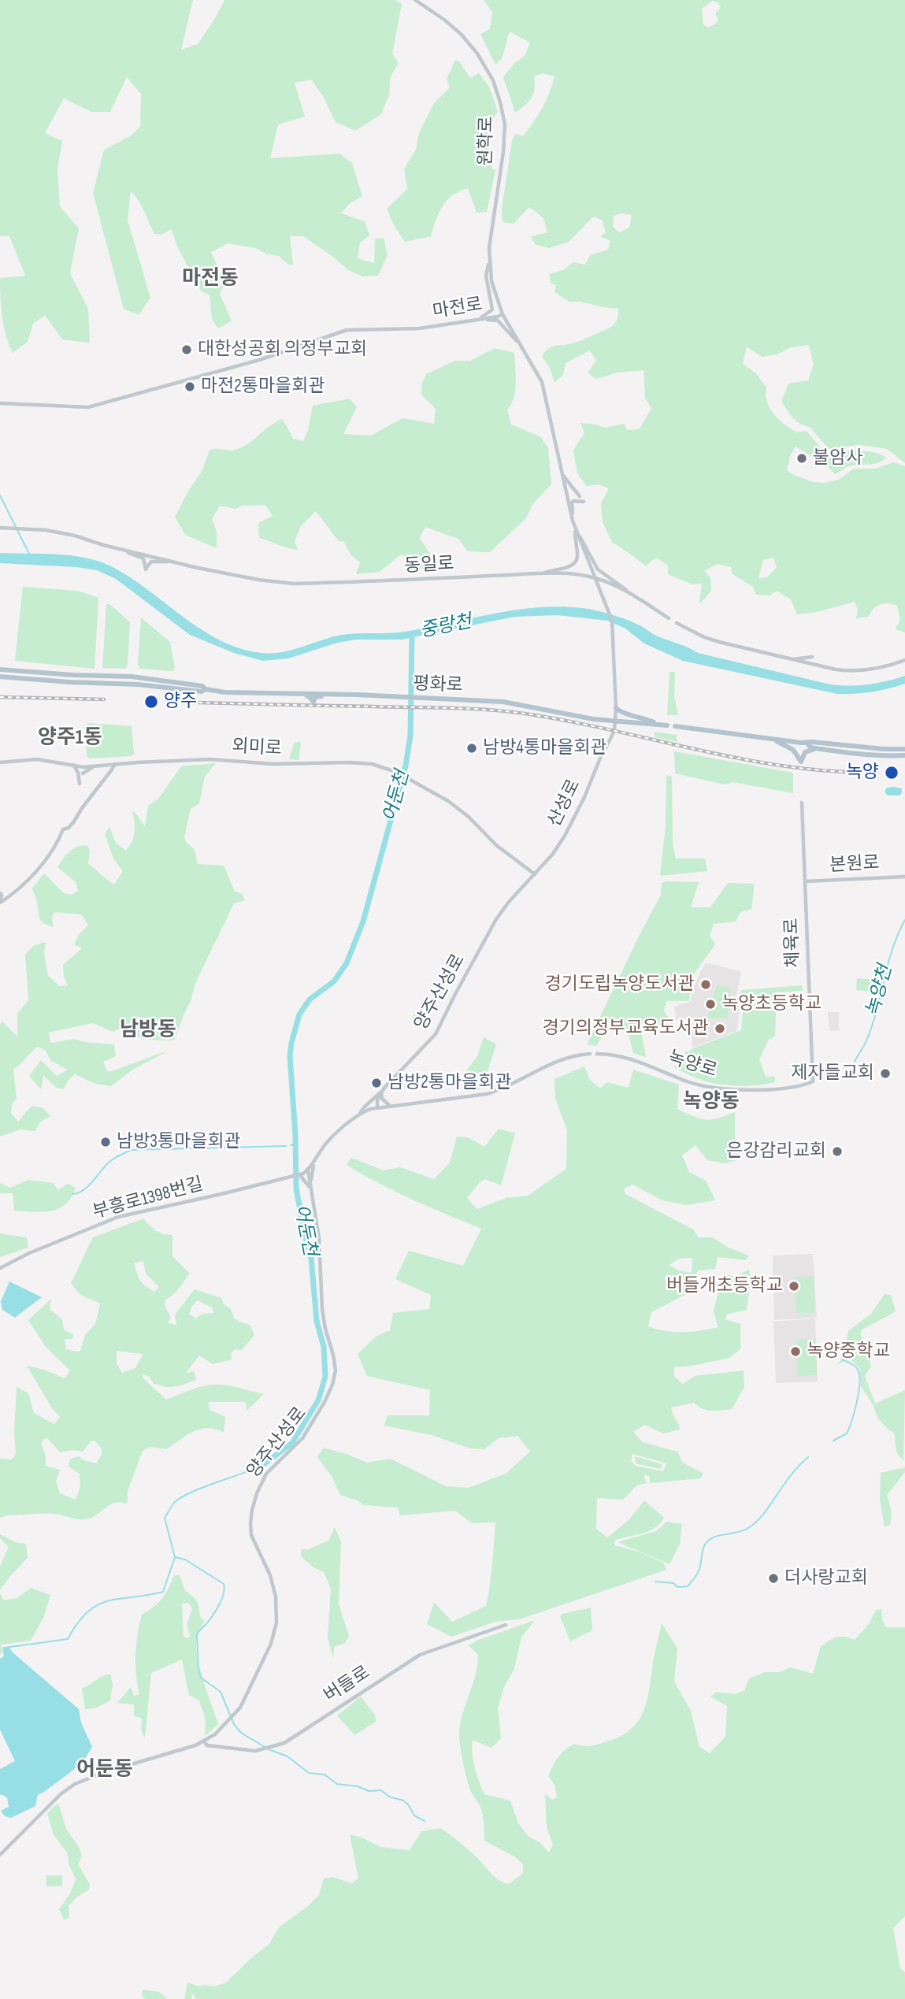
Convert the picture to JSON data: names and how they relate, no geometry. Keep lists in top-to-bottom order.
{
  "streets": {
    "main road": ["평화로"],
    "street": [
      "원학로",
      "마전로",
      "동일로",
      "외미로",
      "산성로",
      "본원로",
      "체육로",
      "양주산성로",
      "녹양로",
      "부흥로1398번길",
      "버들로"
    ]
  },
  "crossings": [
    ["원학로", "마전로"],
    ["마전로", "동일로"],
    ["마전로", "평화로"],
    ["마전로", "산성로"],
    ["평화로", "산성로"],
    ["외미로", "산성로"],
    ["산성로", "양주산성로"],
    ["본원로", "체육로"],
    ["체육로", "녹양로"],
    ["양주산성로", "부흥로1398번길"],
    ["양주산성로", "버들로"]
  ],
  "districts": [
    "마전동",
    "양주1동",
    "남방동",
    "녹양동",
    "어둔동"
  ],
  "water": ["중랑천", "어둔천", "녹양천"],
  "places": [
    "대한성공회 의정부교회",
    "마전2통마을회관",
    "불암사",
    "양주",
    "남방4통마을회관",
    "녹양",
    "경기도립녹양도서관",
    "녹양초등학교",
    "경기의정부교육도서관",
    "제자들교회",
    "남방2통마을회관",
    "남방3통마을회관",
    "은강감리교회",
    "버들개초등학교",
    "녹양중학교",
    "더사랑교회"
  ]
}
